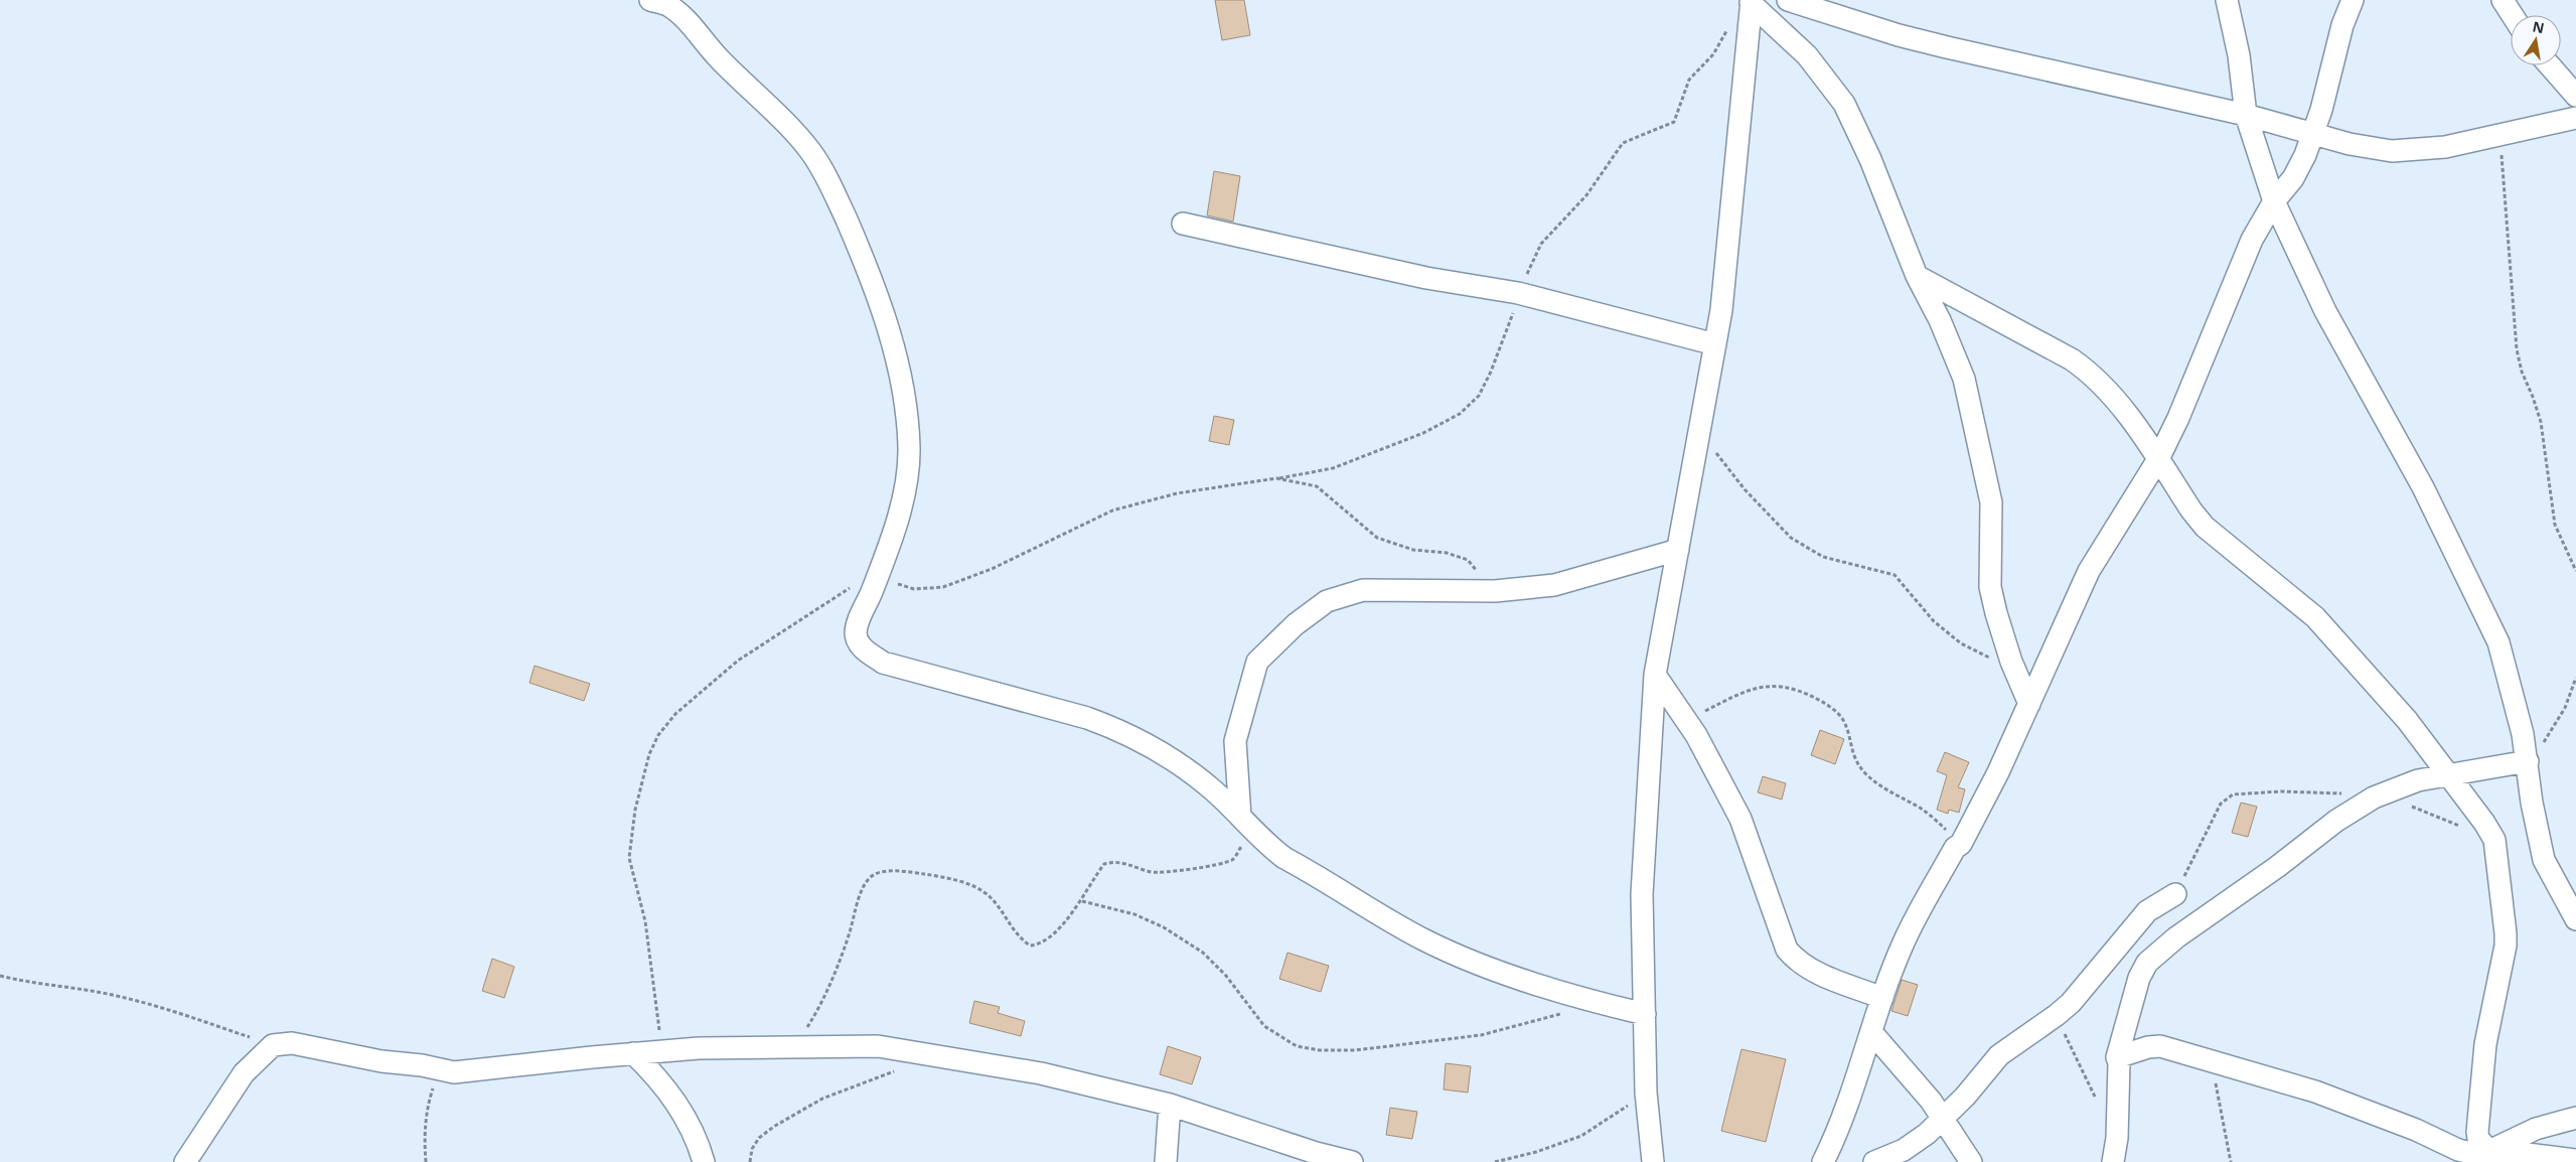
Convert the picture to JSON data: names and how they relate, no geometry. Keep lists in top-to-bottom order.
{
  "north": "top"
}
